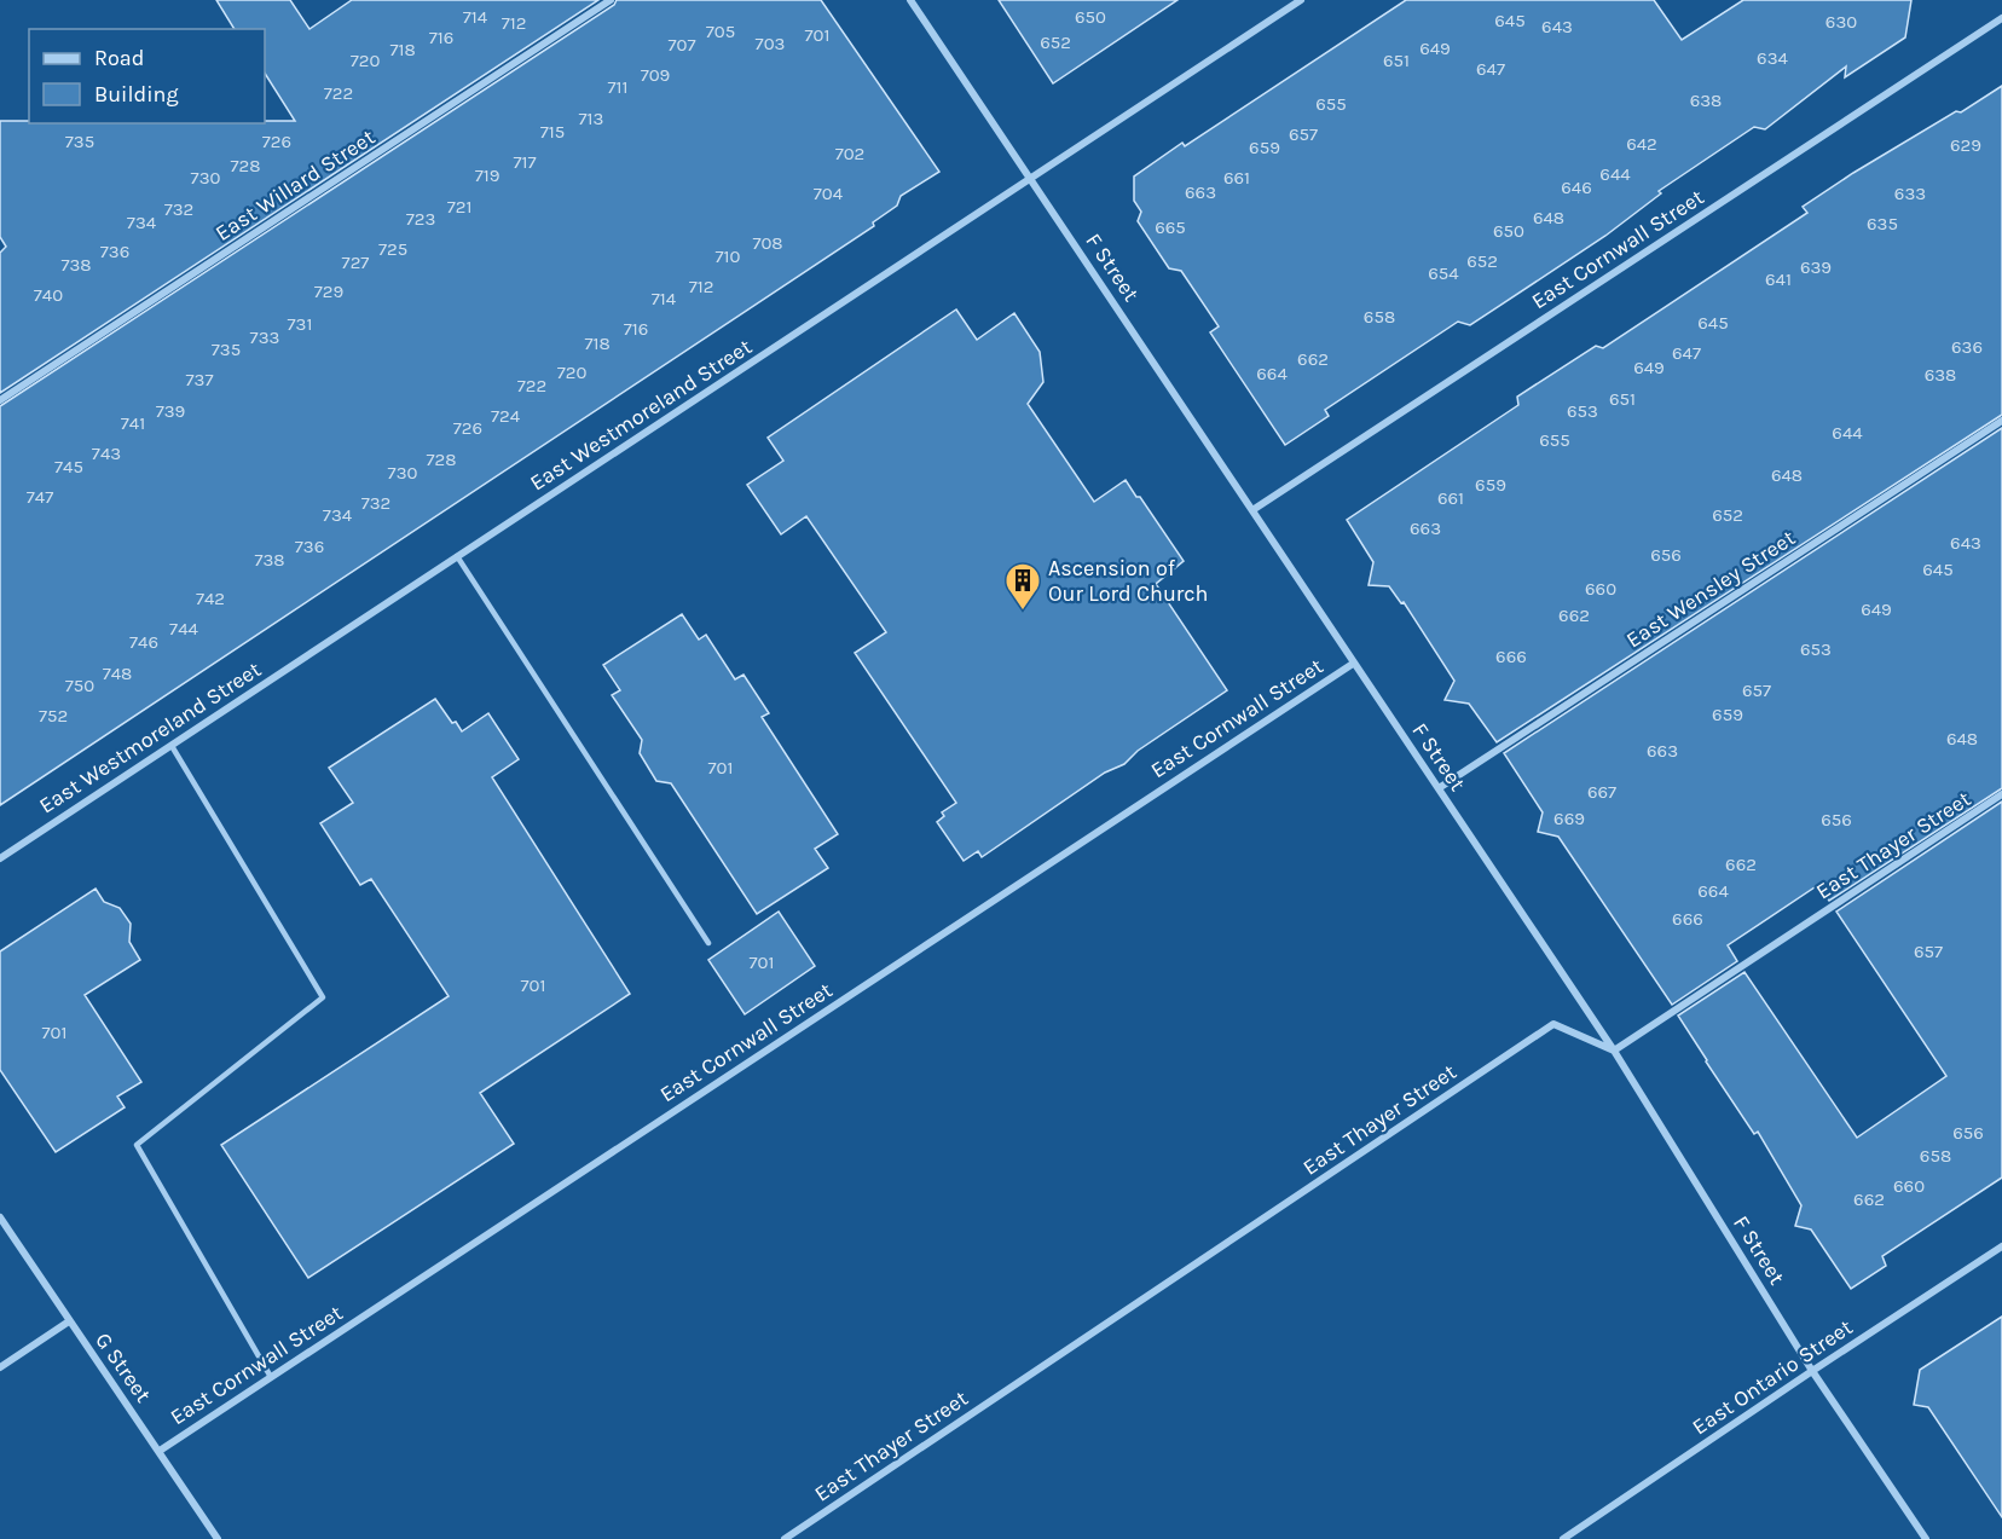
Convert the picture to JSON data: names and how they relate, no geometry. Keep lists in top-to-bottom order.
{
  "streets": {
    "street": [
      "East Willard Street",
      "East Cornwall Street",
      "F Street",
      "East Westmoreland Street",
      "East Wensley Street",
      "East Thayer Street",
      "G Street",
      "East Ontario Street"
    ]
  },
  "crossings": [
    ["East Cornwall Street", "F Street"],
    ["East Cornwall Street", "G Street"],
    ["F Street", "East Westmoreland Street"],
    ["F Street", "East Wensley Street"],
    ["F Street", "East Thayer Street"],
    ["F Street", "East Ontario Street"]
  ],
  "places": {
    "building": ["Ascension of Our Lord Church"]
  },
  "house_numbers": [
    "714",
    "650",
    "645",
    "630",
    "712",
    "643",
    "705",
    "701",
    "716",
    "652",
    "703",
    "707",
    "649",
    "718",
    "634",
    "720",
    "651",
    "647",
    "709",
    "711",
    "722",
    "638",
    "655",
    "713",
    "715",
    "657",
    "735",
    "726",
    "642",
    "629",
    "659",
    "702",
    "717",
    "728",
    "644",
    "719",
    "730",
    "661",
    "646",
    "663",
    "704",
    "633",
    "721",
    "732",
    "648",
    "723",
    "734",
    "635",
    "665",
    "650",
    "708",
    "725",
    "736",
    "710",
    "652",
    "727",
    "738",
    "639",
    "654",
    "641",
    "712",
    "729",
    "740",
    "714",
    "658",
    "645",
    "731",
    "716",
    "733",
    "718",
    "636",
    "735",
    "647",
    "662",
    "649",
    "720",
    "664",
    "638",
    "737",
    "722",
    "651",
    "739",
    "653",
    "724",
    "741",
    "726",
    "644",
    "655",
    "743",
    "728",
    "745",
    "730",
    "648",
    "659",
    "747",
    "661",
    "732",
    "734",
    "652",
    "663",
    "643",
    "736",
    "656",
    "738",
    "645",
    "660",
    "742",
    "649",
    "662",
    "744",
    "746",
    "653",
    "666",
    "748",
    "750",
    "657",
    "659",
    "752",
    "648",
    "663",
    "701",
    "667",
    "669",
    "656",
    "662",
    "664",
    "666",
    "657",
    "701",
    "701",
    "701",
    "656",
    "658",
    "660",
    "662"
  ],
  "legend": ["Road", "Building"]
}
